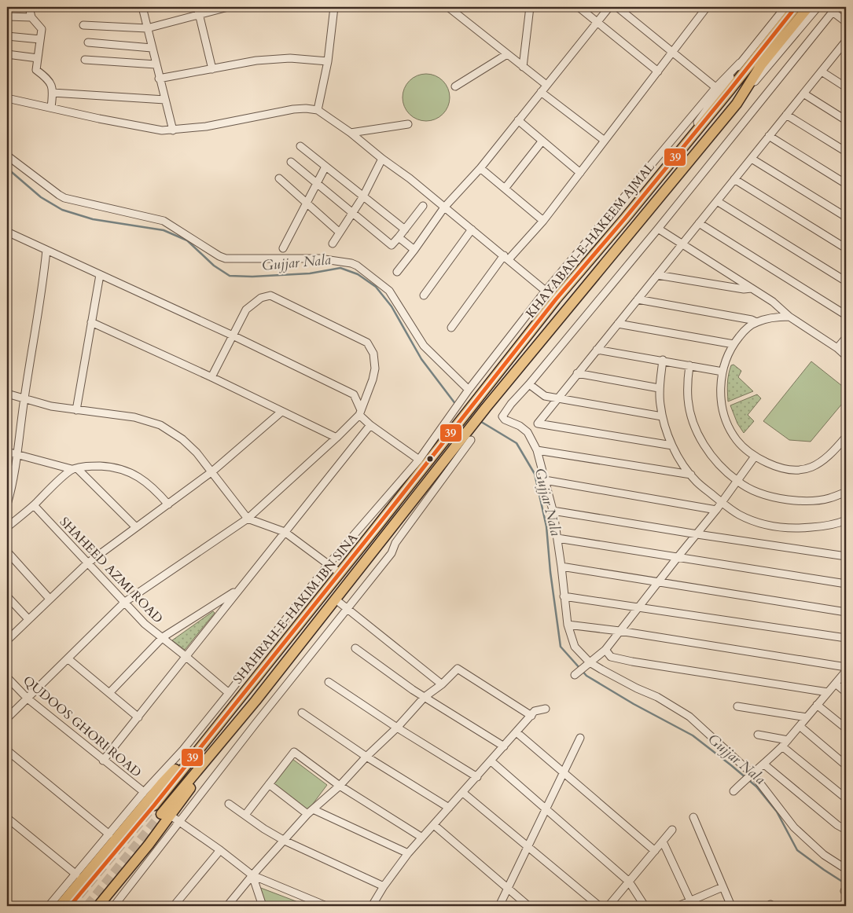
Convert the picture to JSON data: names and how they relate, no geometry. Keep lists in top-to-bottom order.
{
  "streets": {
    "highway": ["KHAYABAN-E-HAKEEM AJMAL", "SHAHRAH-E-HAKIM IBN SINA"],
    "street": ["SHAHEED AZMI ROAD", "QUDOOS GHORI ROAD"]
  },
  "crossings": [
    ["KHAYABAN-E-HAKEEM AJMAL", "SHAHRAH-E-HAKIM IBN SINA"]
  ],
  "water": ["Gujjar Nala"],
  "lines": ["transit line 39"]
}
